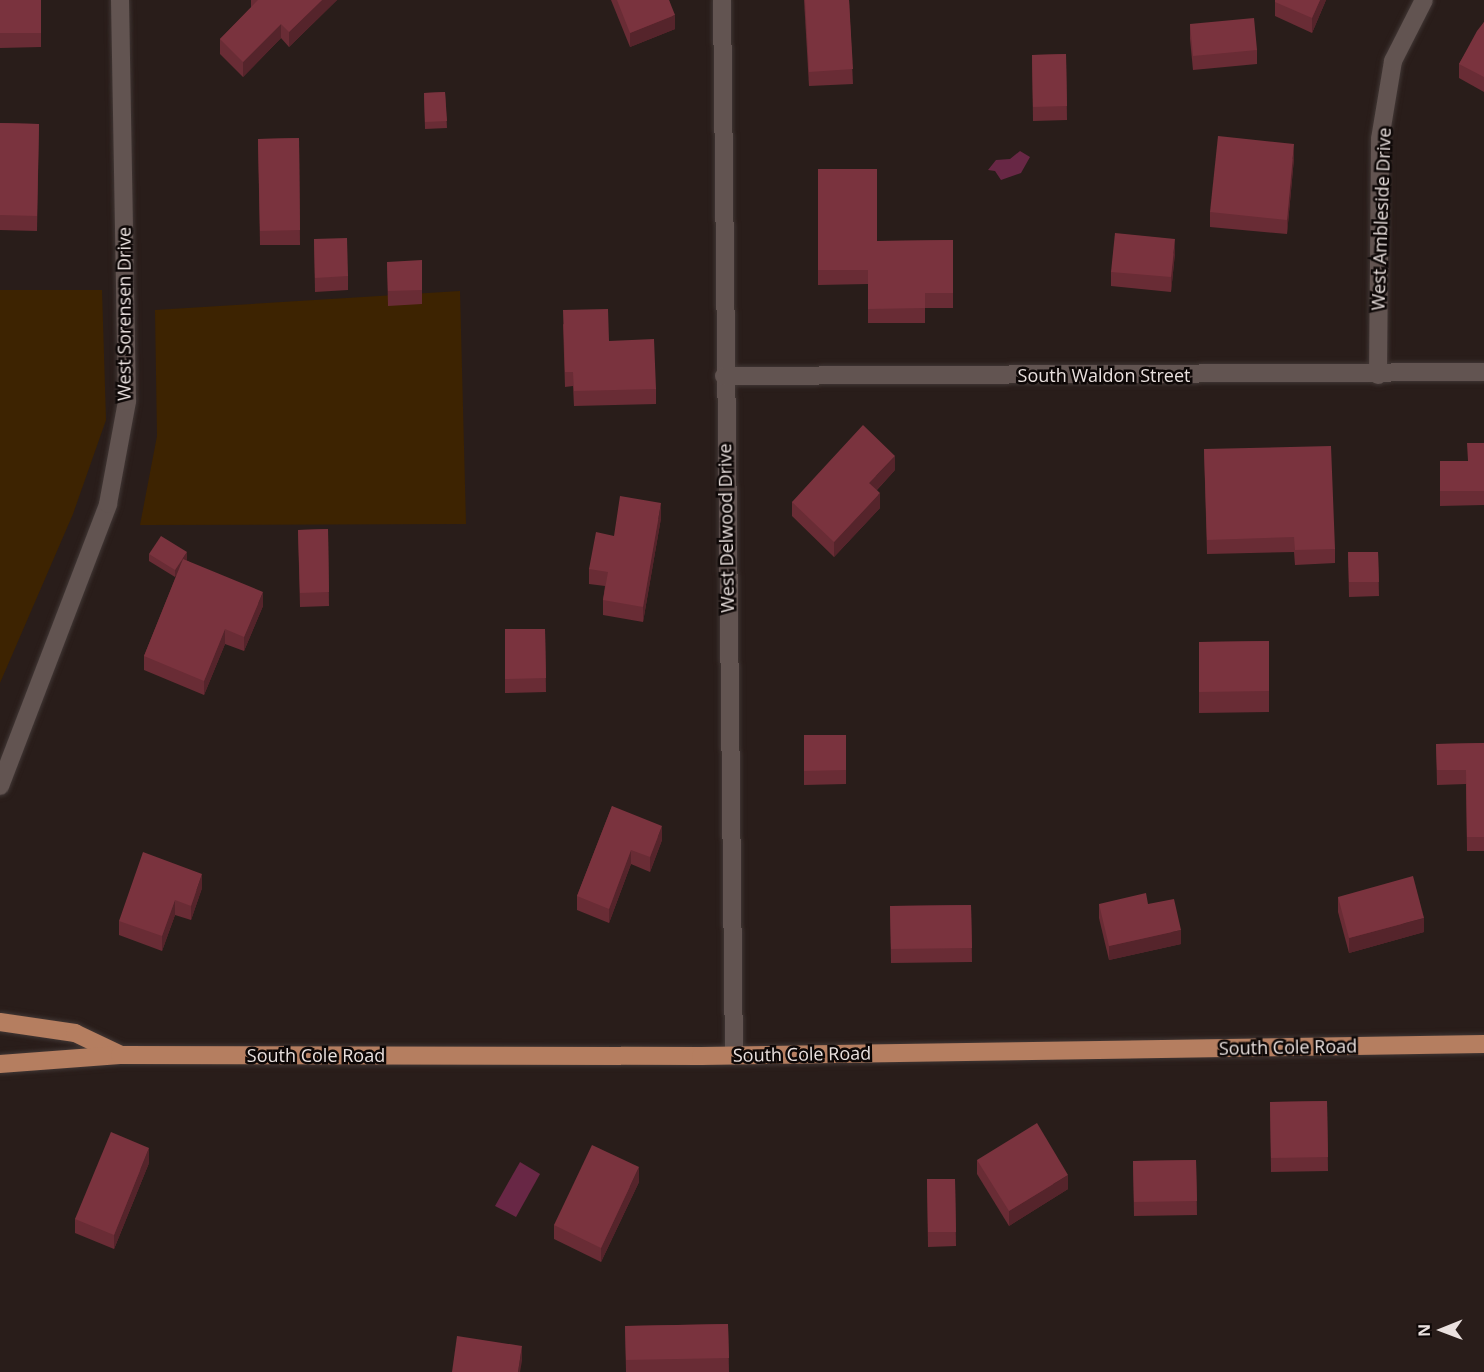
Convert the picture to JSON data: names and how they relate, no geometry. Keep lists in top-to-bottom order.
{
  "streets": {
    "main road": ["South Cole Road"],
    "street": [
      "West Ambleside Drive",
      "West Sorensen Drive",
      "South Waldon Street",
      "West Delwood Drive"
    ]
  },
  "crossings": [
    ["West Ambleside Drive", "South Waldon Street"],
    ["South Waldon Street", "West Delwood Drive"],
    ["West Delwood Drive", "South Cole Road"]
  ],
  "north": "left"
}
